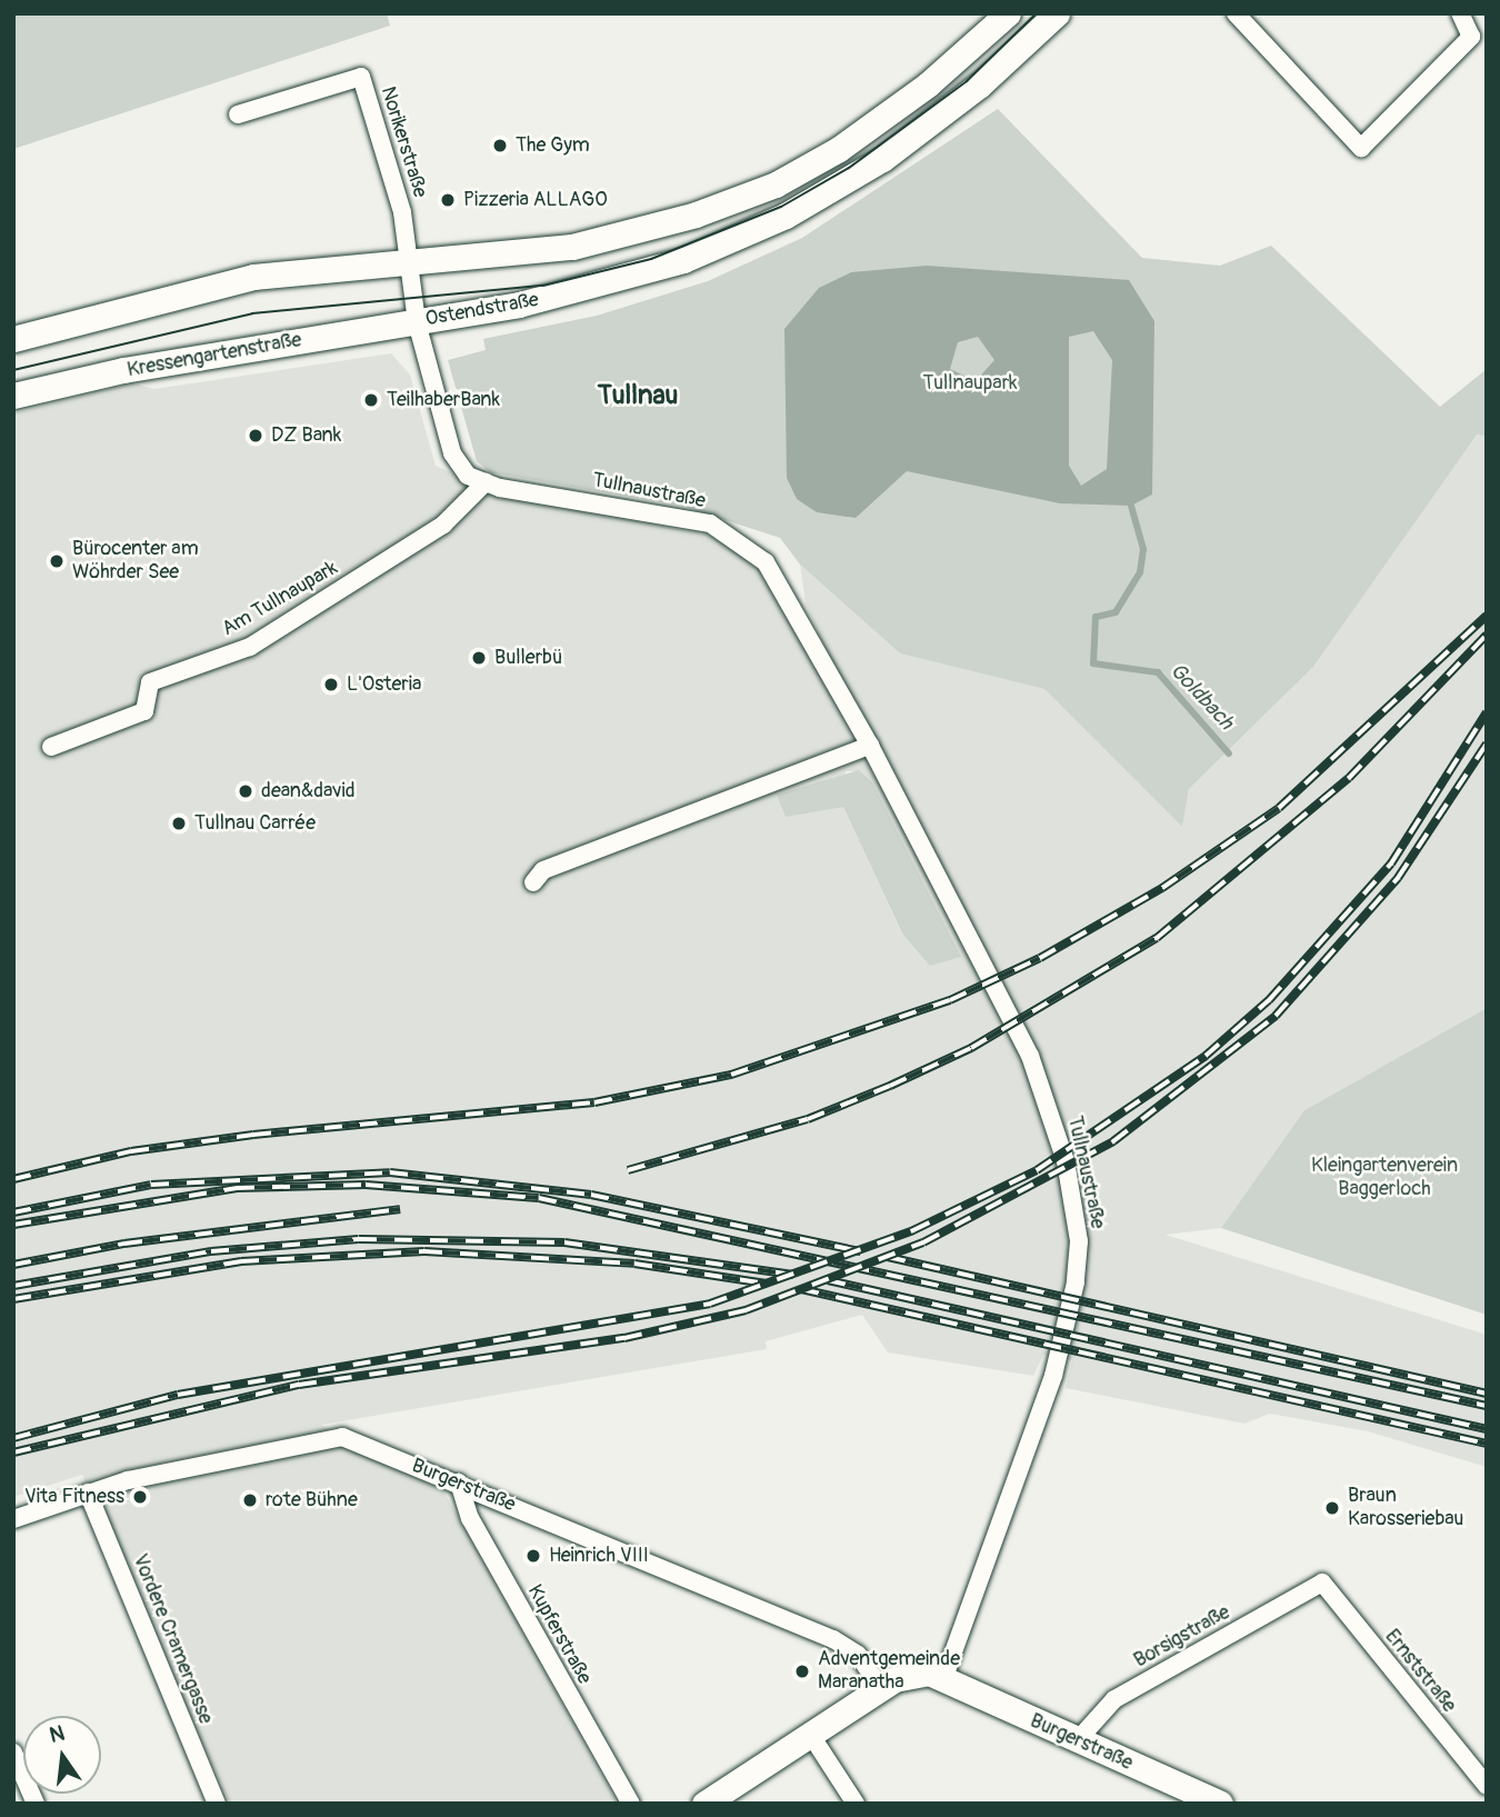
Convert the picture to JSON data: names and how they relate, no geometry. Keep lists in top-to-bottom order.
{
  "streets": {
    "main road": ["Ostendstraße", "Kressengartenstraße", "Burgerstraße"],
    "street": [
      "Norikerstraße",
      "Tullnaustraße",
      "Am Tullnaupark",
      "Kupferstraße",
      "Borsigstraße",
      "Vordere Cramergasse",
      "Ernststraße"
    ]
  },
  "crossings": [
    ["Norikerstraße", "Ostendstraße"],
    ["Ostendstraße", "Kressengartenstraße"],
    ["Ostendstraße", "Tullnaustraße"],
    ["Kressengartenstraße", "Tullnaustraße"],
    ["Tullnaustraße", "Am Tullnaupark"],
    ["Tullnaustraße", "Burgerstraße"],
    ["Burgerstraße", "Kupferstraße"],
    ["Burgerstraße", "Borsigstraße"],
    ["Burgerstraße", "Vordere Cramergasse"],
    ["Borsigstraße", "Ernststraße"]
  ],
  "districts": ["Tullnau"],
  "water": ["Goldbach"],
  "parks": ["Tullnaupark", "Kleingartenverein Baggerloch"],
  "places": [
    "The Gym",
    "Pizzeria ALLAGO",
    "TeilhaberBank",
    "DZ Bank",
    "Bürocenter am Wöhrder See",
    "Bullerbü",
    "L'Osteria",
    "dean&david",
    "Tullnau Carrée",
    "Vita Fitness",
    "rote Bühne",
    "Braun Karosseriebau",
    "Heinrich VIII",
    "Adventgemeinde Maranatha"
  ],
  "north": "top"
}
